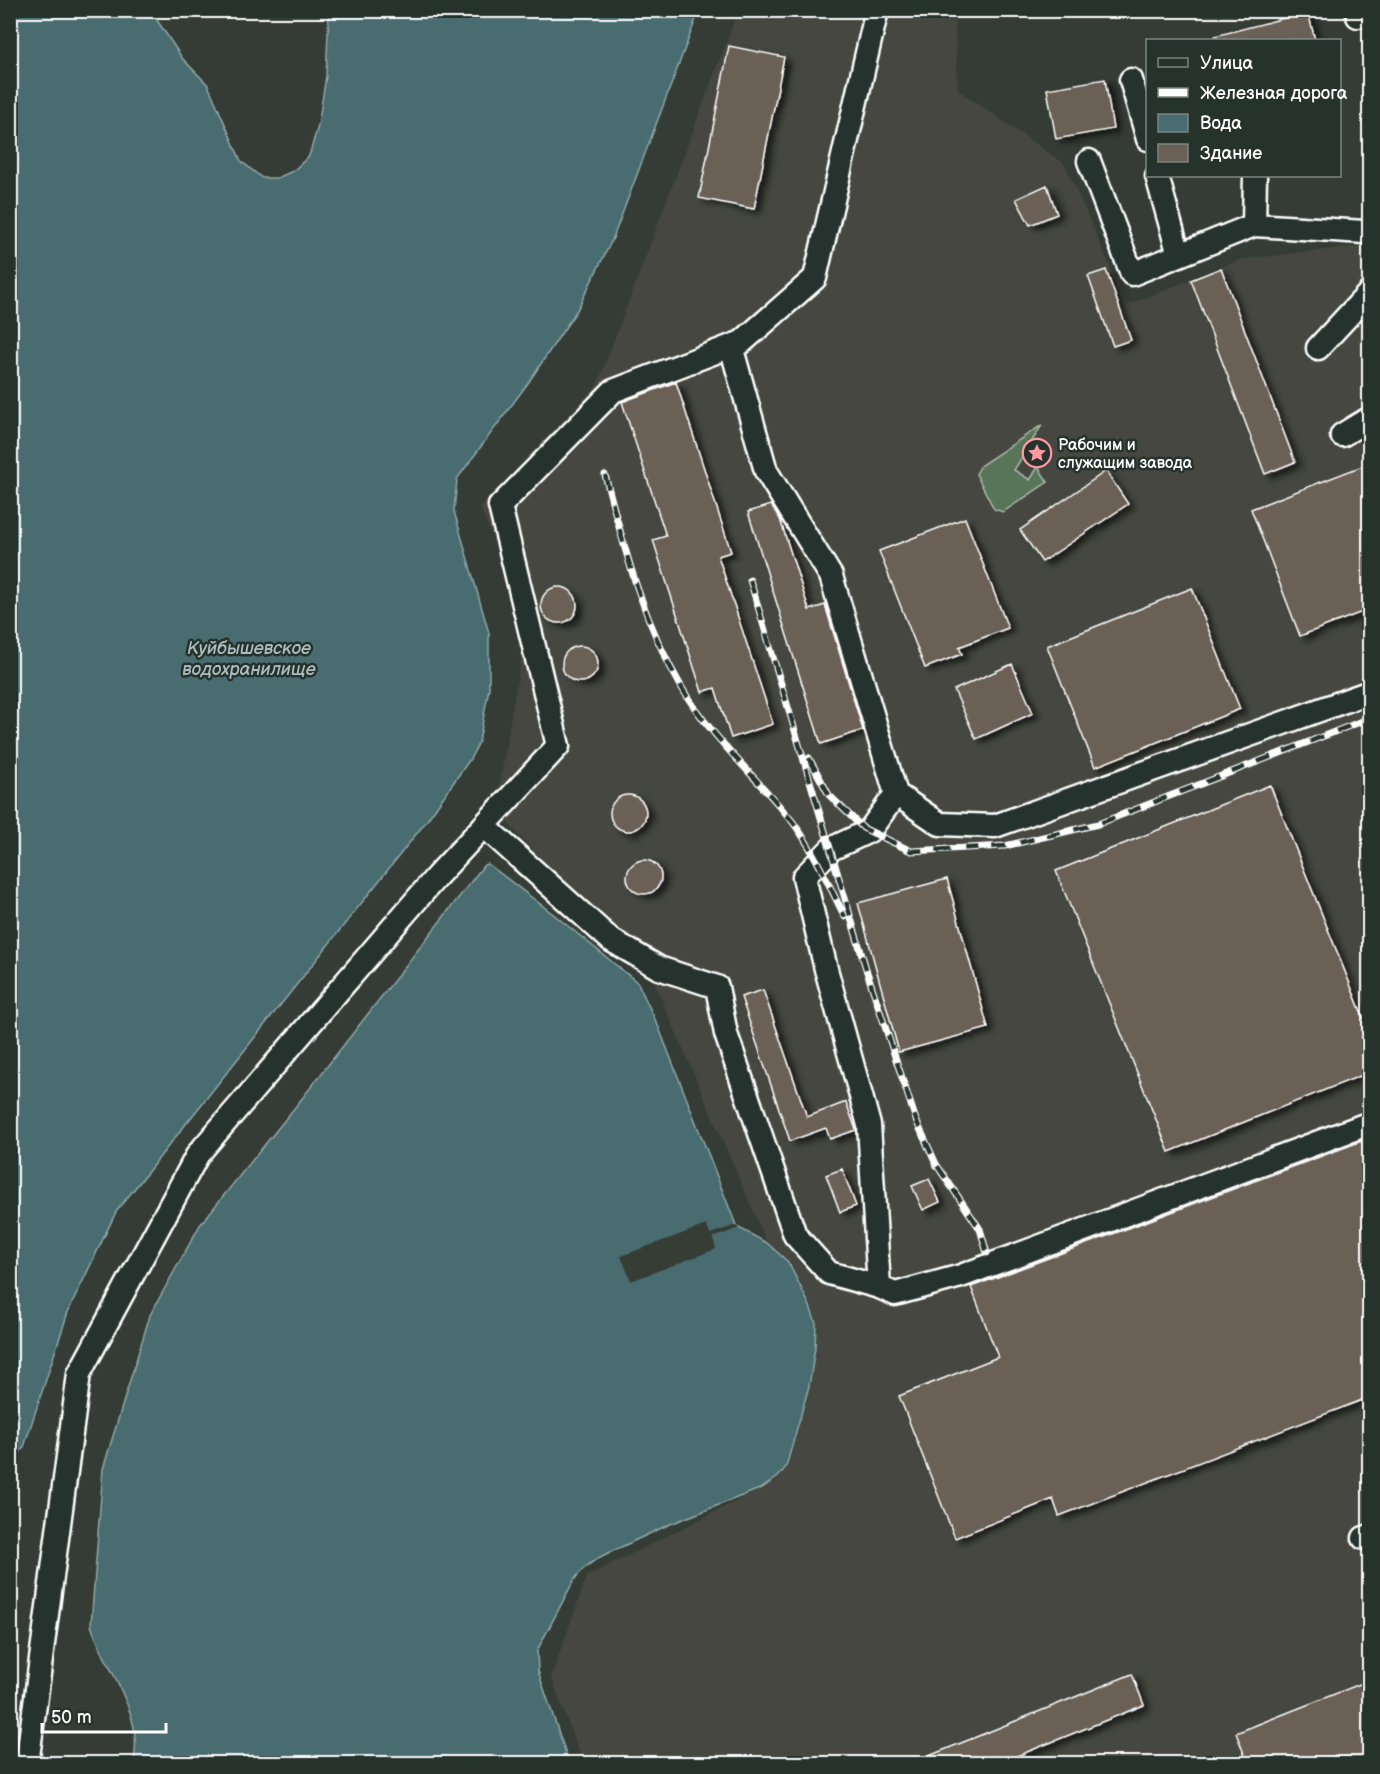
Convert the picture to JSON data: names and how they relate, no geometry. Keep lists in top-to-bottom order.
{
  "water": ["Куйбышевское водохранилище"],
  "places": {
    "place": ["Рабочим и служащим завода"]
  },
  "legend": [
    "Улица",
    "Железная дорога",
    "Вода",
    "Здание"
  ],
  "scale_bar": "50 m"
}
